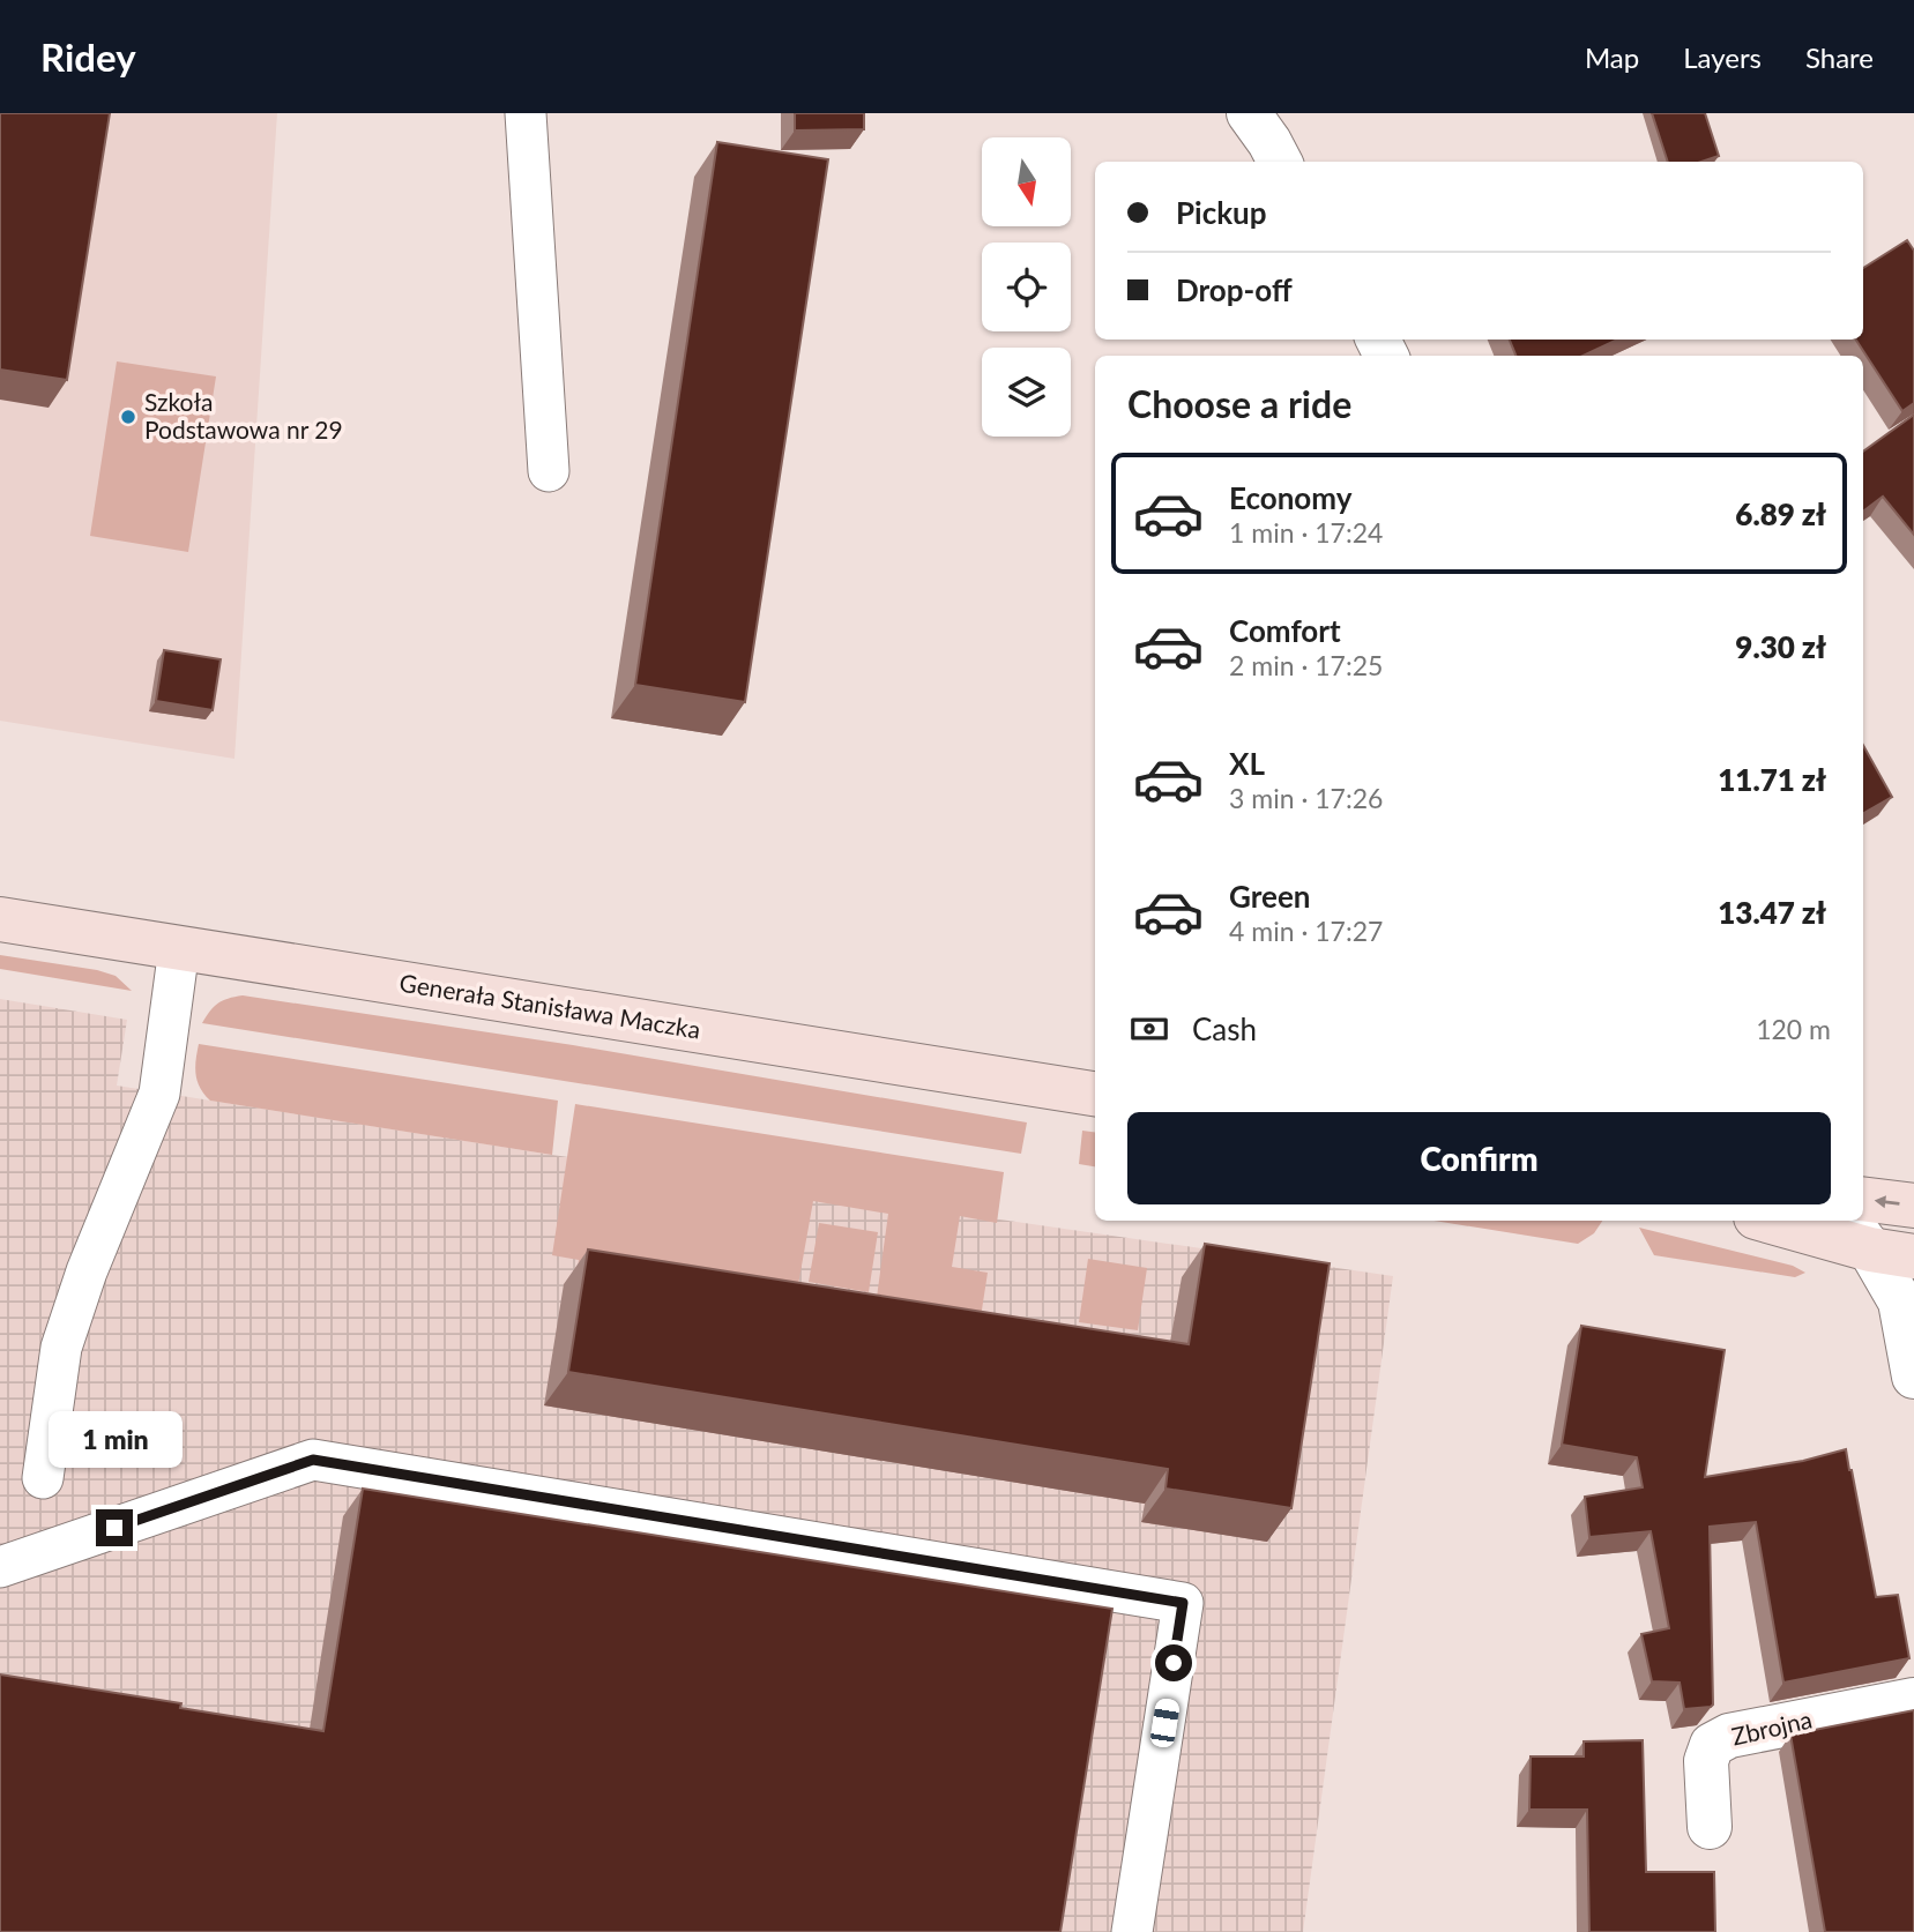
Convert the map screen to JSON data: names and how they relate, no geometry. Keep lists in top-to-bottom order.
{
  "streets": {
    "main road": ["Generała Stanisława Maczka"],
    "street": ["Zbrojna"]
  },
  "places": ["Szkoła Podstawowa nr 29"],
  "north": "bottom",
  "page": {
    "header": "Ridey",
    "nav": ["Map", "Layers", "Share"],
    "banner": ["Pickup", "Drop-off"],
    "heading": "Choose a ride",
    "list": [
      {
        "name": "Economy",
        "note": "1 min · 17:24",
        "value": "6.89 zł"
      },
      {
        "name": "Comfort",
        "note": "2 min · 17:25",
        "value": "9.30 zł"
      },
      {
        "name": "XL",
        "note": "3 min · 17:26",
        "value": "11.71 zł"
      },
      {
        "name": "Green",
        "note": "4 min · 17:27",
        "value": "13.47 zł"
      }
    ],
    "pay": ["Cash", "120 m"],
    "buttons": "Confirm",
    "bubble": "1 min"
  }
}
